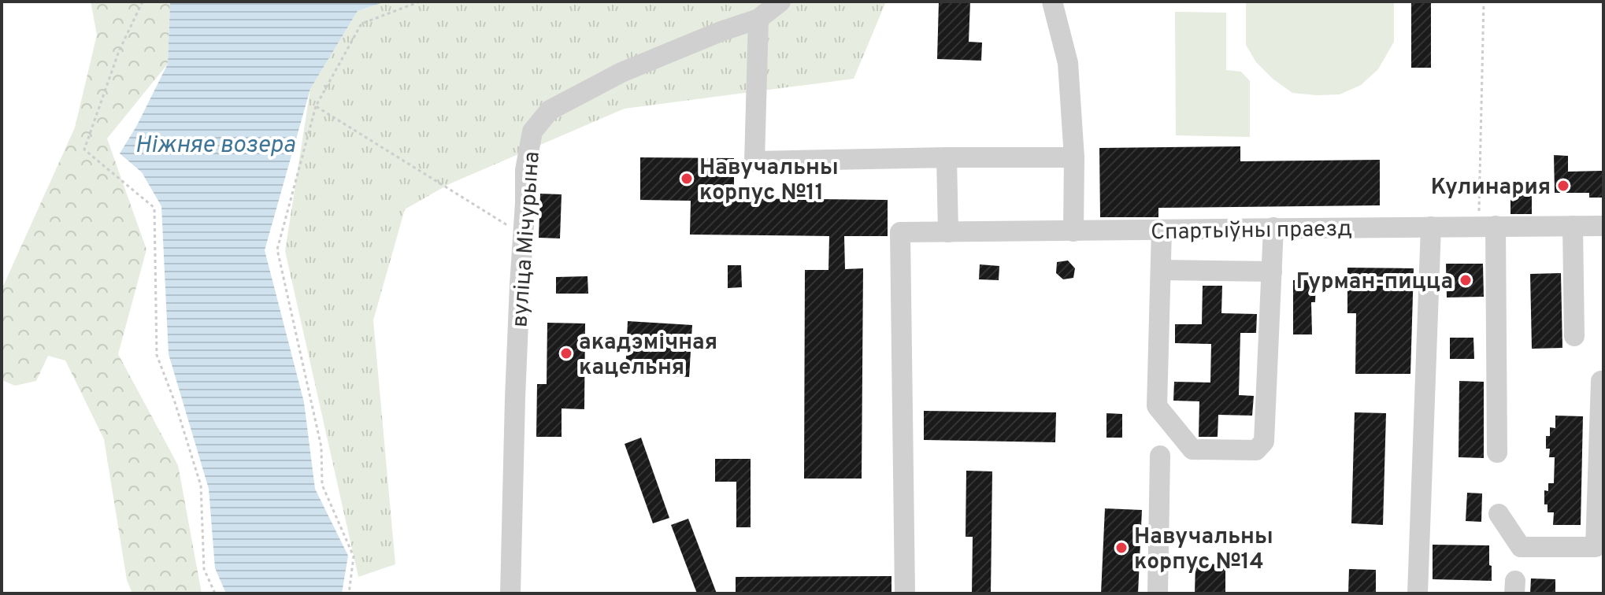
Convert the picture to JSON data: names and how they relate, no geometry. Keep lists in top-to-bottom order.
{
  "streets": {
    "street": ["Спартыўны праезд", "вуліца Мічурына"]
  },
  "water": ["Ніжняе возера"],
  "places": [
    "Навучальны корпус №11",
    "Кулинария",
    "Гурман-пицца",
    "акадэмічная кацельня",
    "Навучальны корпус №14"
  ]
}
